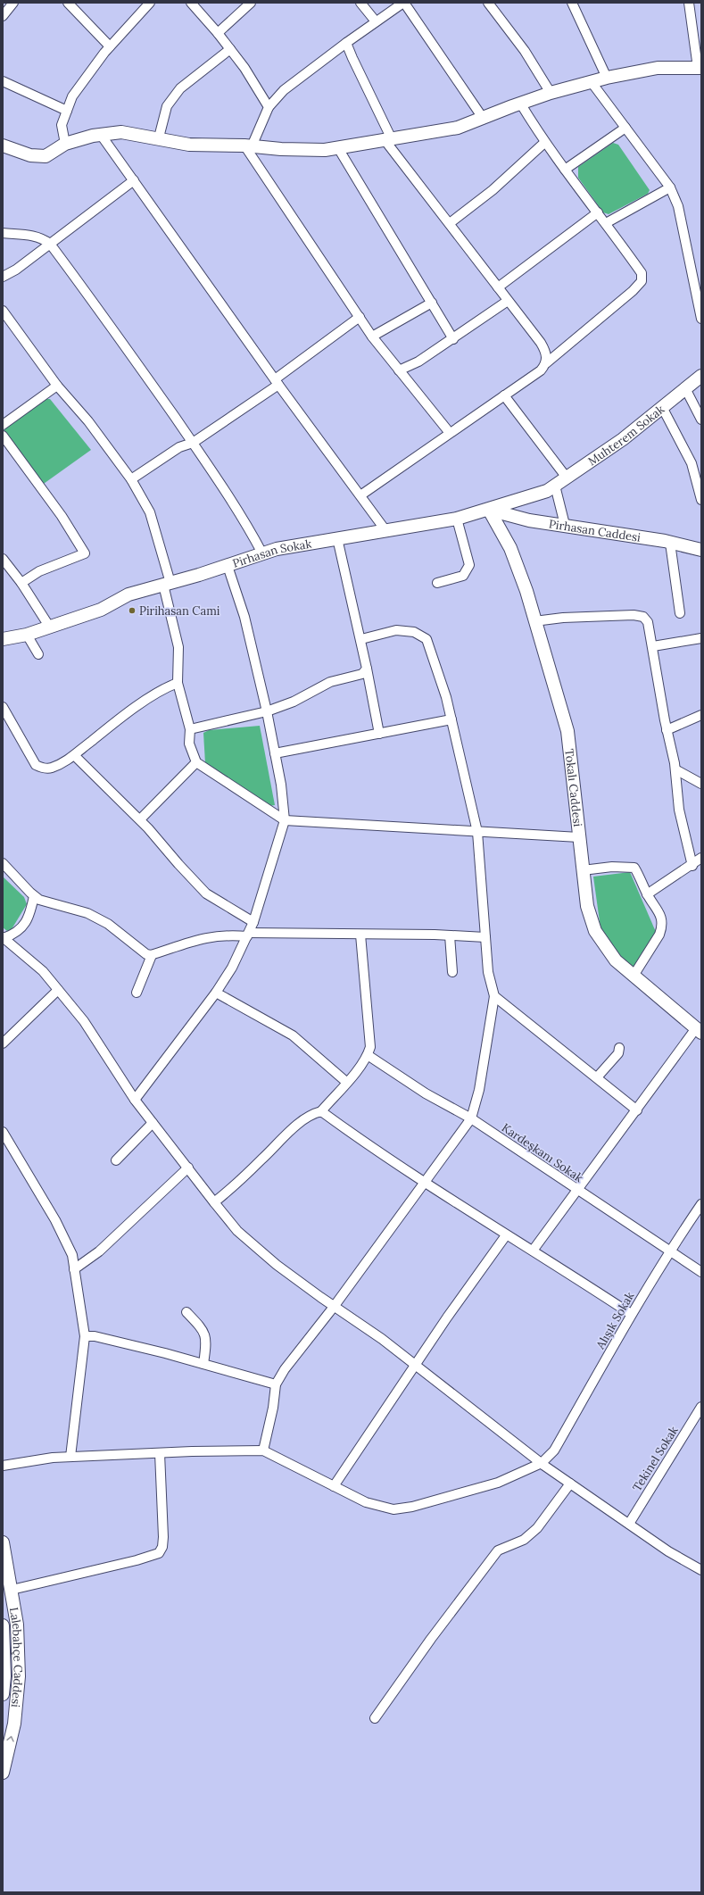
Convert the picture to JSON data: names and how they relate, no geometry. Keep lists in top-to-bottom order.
{
  "streets": {
    "street": [
      "Muhterem Sokak",
      "Pirhasan Caddesi",
      "Pirhasan Sokak",
      "Tokalı Caddesi",
      "Kardeşkanı Sokak",
      "Alışık Sokak",
      "Tekinel Sokak",
      "Lalebahçe Caddesi"
    ]
  },
  "crossings": [
    ["Muhterem Sokak", "Pirhasan Sokak"],
    ["Pirhasan Caddesi", "Pirhasan Sokak"],
    ["Pirhasan Caddesi", "Tokalı Caddesi"],
    ["Pirhasan Sokak", "Tokalı Caddesi"],
    ["Kardeşkanı Sokak", "Alışık Sokak"]
  ],
  "places": ["Pirihasan Cami"]
}
